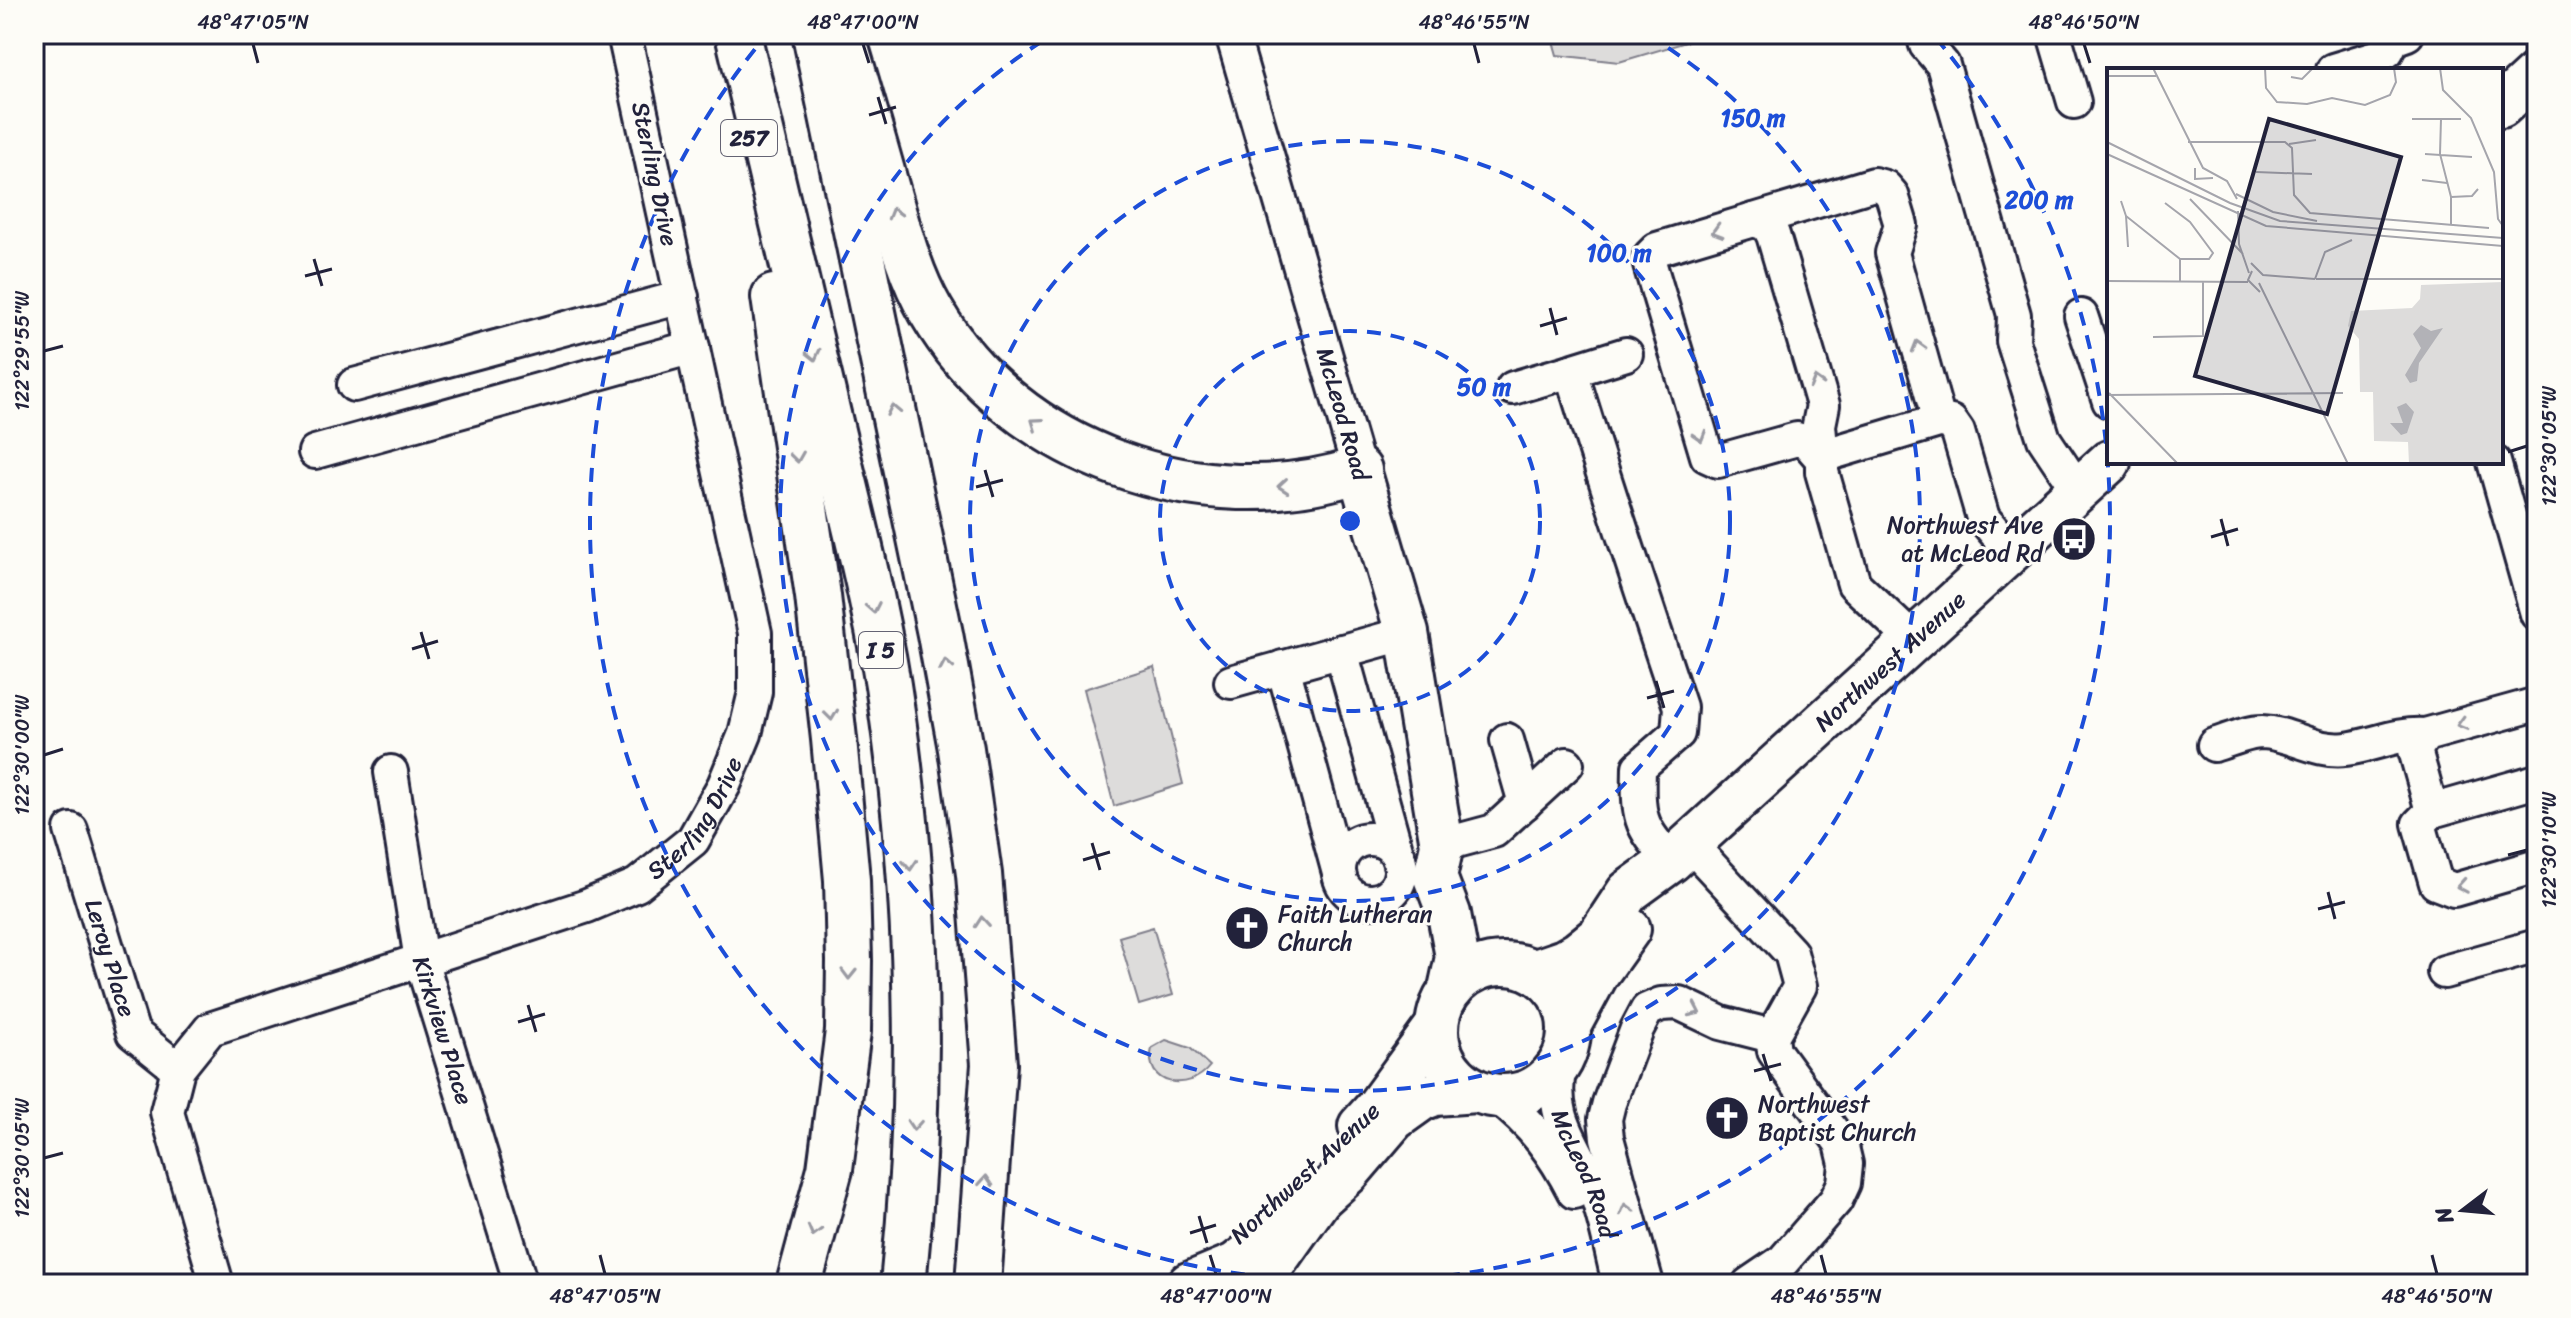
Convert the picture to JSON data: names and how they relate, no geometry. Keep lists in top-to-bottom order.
{
  "streets": {
    "highway": ["257", "I 5"],
    "main road": ["McLeod Road", "Northwest Avenue"],
    "street": ["Sterling Drive", "Leroy Place", "Kirkview Place"]
  },
  "crossings": [
    ["257", "I 5"],
    ["Sterling Drive", "Leroy Place"],
    ["Sterling Drive", "Kirkview Place"],
    ["McLeod Road", "Northwest Avenue"]
  ],
  "places": {
    "bus stop": ["Northwest Ave at McLeod Rd"],
    "church": ["Faith Lutheran Church", "Northwest Baptist Church"]
  },
  "north": "left",
  "coordinates": [
    "48°47'05\"N",
    "48°47'00\"N",
    "48°46'55\"N",
    "48°46'50\"N",
    "122°29'55\"W",
    "122°30'05\"W",
    "122°30'00\"W",
    "122°30'10\"W"
  ],
  "rings": [
    "150 m",
    "200 m",
    "100 m",
    "50 m"
  ]
}
